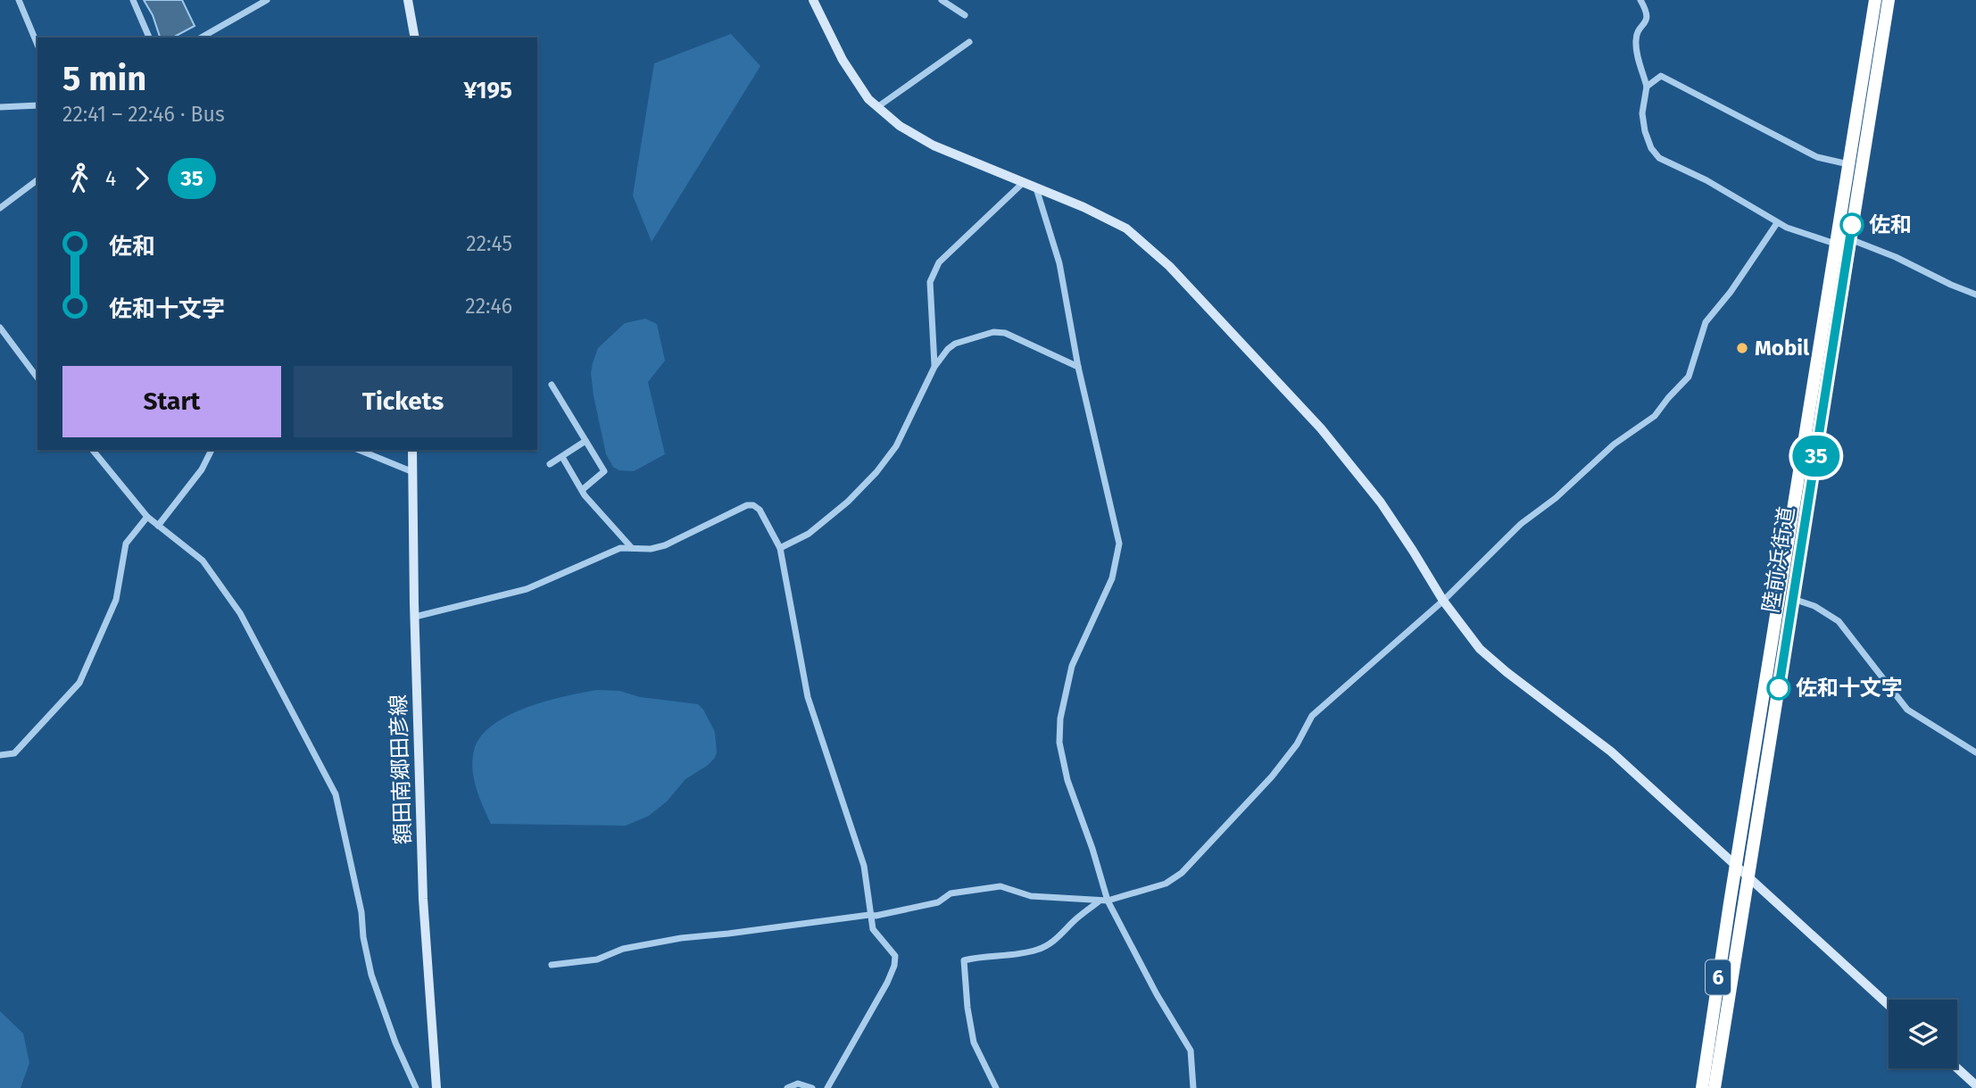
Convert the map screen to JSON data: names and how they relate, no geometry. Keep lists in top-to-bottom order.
{
  "streets": {
    "highway": ["陸前浜街道", "6"],
    "street": ["額田南郷田彦線"]
  },
  "places": ["佐和", "Mobil", "佐和十文字"],
  "lines": ["bus line 35"],
  "page": {
    "on_map": "35",
    "heading": ["5 min", "22:41 – 22:46 · Bus", "¥195"],
    "legs": ["4", "35"],
    "list": [
      {
        "name": "佐和",
        "value": "22:45"
      },
      {
        "name": "佐和十文字",
        "value": "22:46"
      }
    ],
    "buttons": ["Start", "Tickets"]
  }
}
